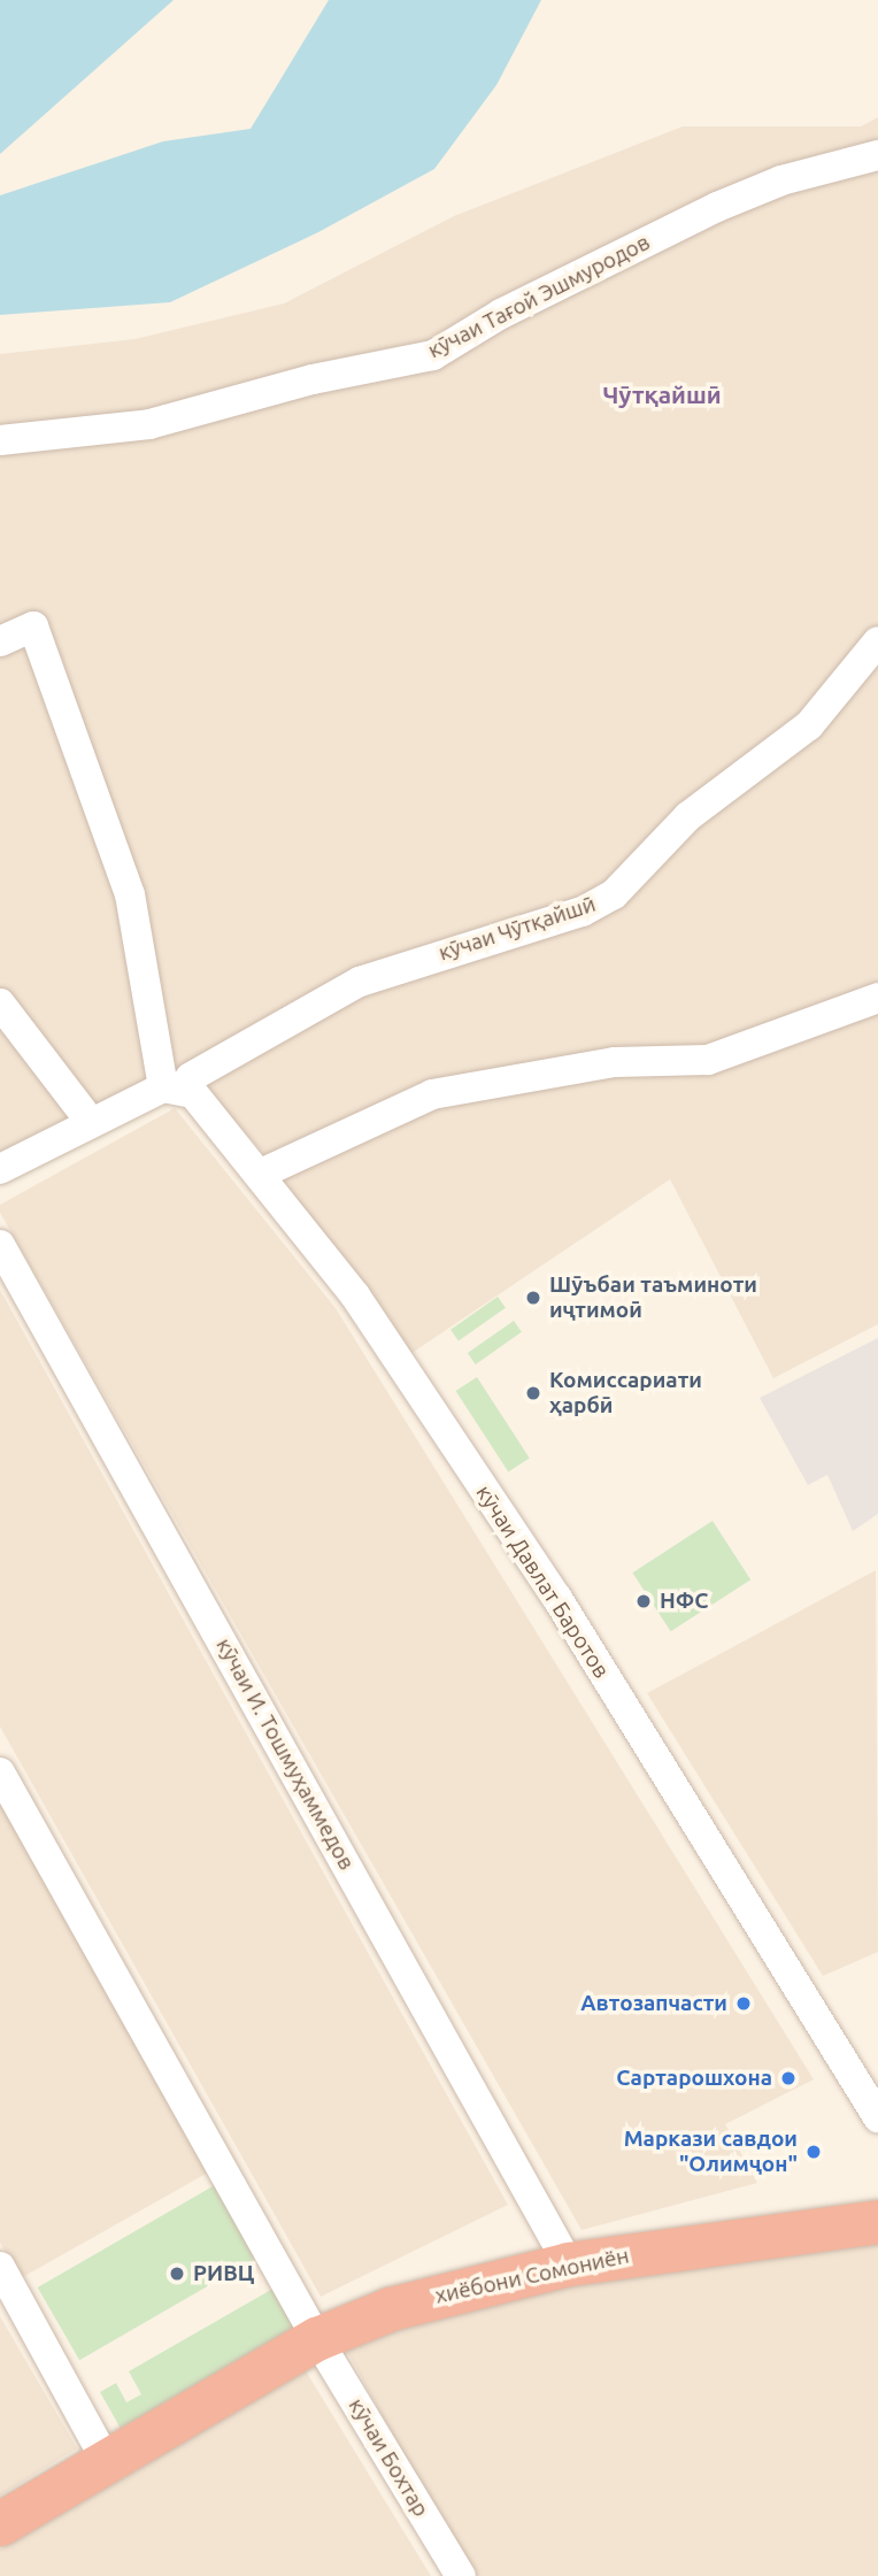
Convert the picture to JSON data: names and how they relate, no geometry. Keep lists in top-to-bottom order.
{
  "streets": {
    "highway": ["хиёбони Сомониён"],
    "street": [
      "кӯчаи Тағой Эшмуродов",
      "кӯчаи Чӯтқайшӣ",
      "кӯчаи Давлат Баротов",
      "кӯчаи И. Тошмуҳаммедов",
      "кӯчаи Бохтар"
    ]
  },
  "crossings": [
    ["кӯчаи Чӯтқайшӣ", "кӯчаи Давлат Баротов"],
    ["кӯчаи И. Тошмуҳаммедов", "хиёбони Сомониён"],
    ["хиёбони Сомониён", "кӯчаи Бохтар"]
  ],
  "districts": ["Чӯтқайшӣ"],
  "places": [
    "Шӯъбаи таъминоти иҷтимоӣ",
    "Комиссариати ҳарбӣ",
    "НФС",
    "Автозапчасти",
    "Сартарошхона",
    "Маркази савдои \"Олимҷон\"",
    "РИВЦ"
  ]
}
